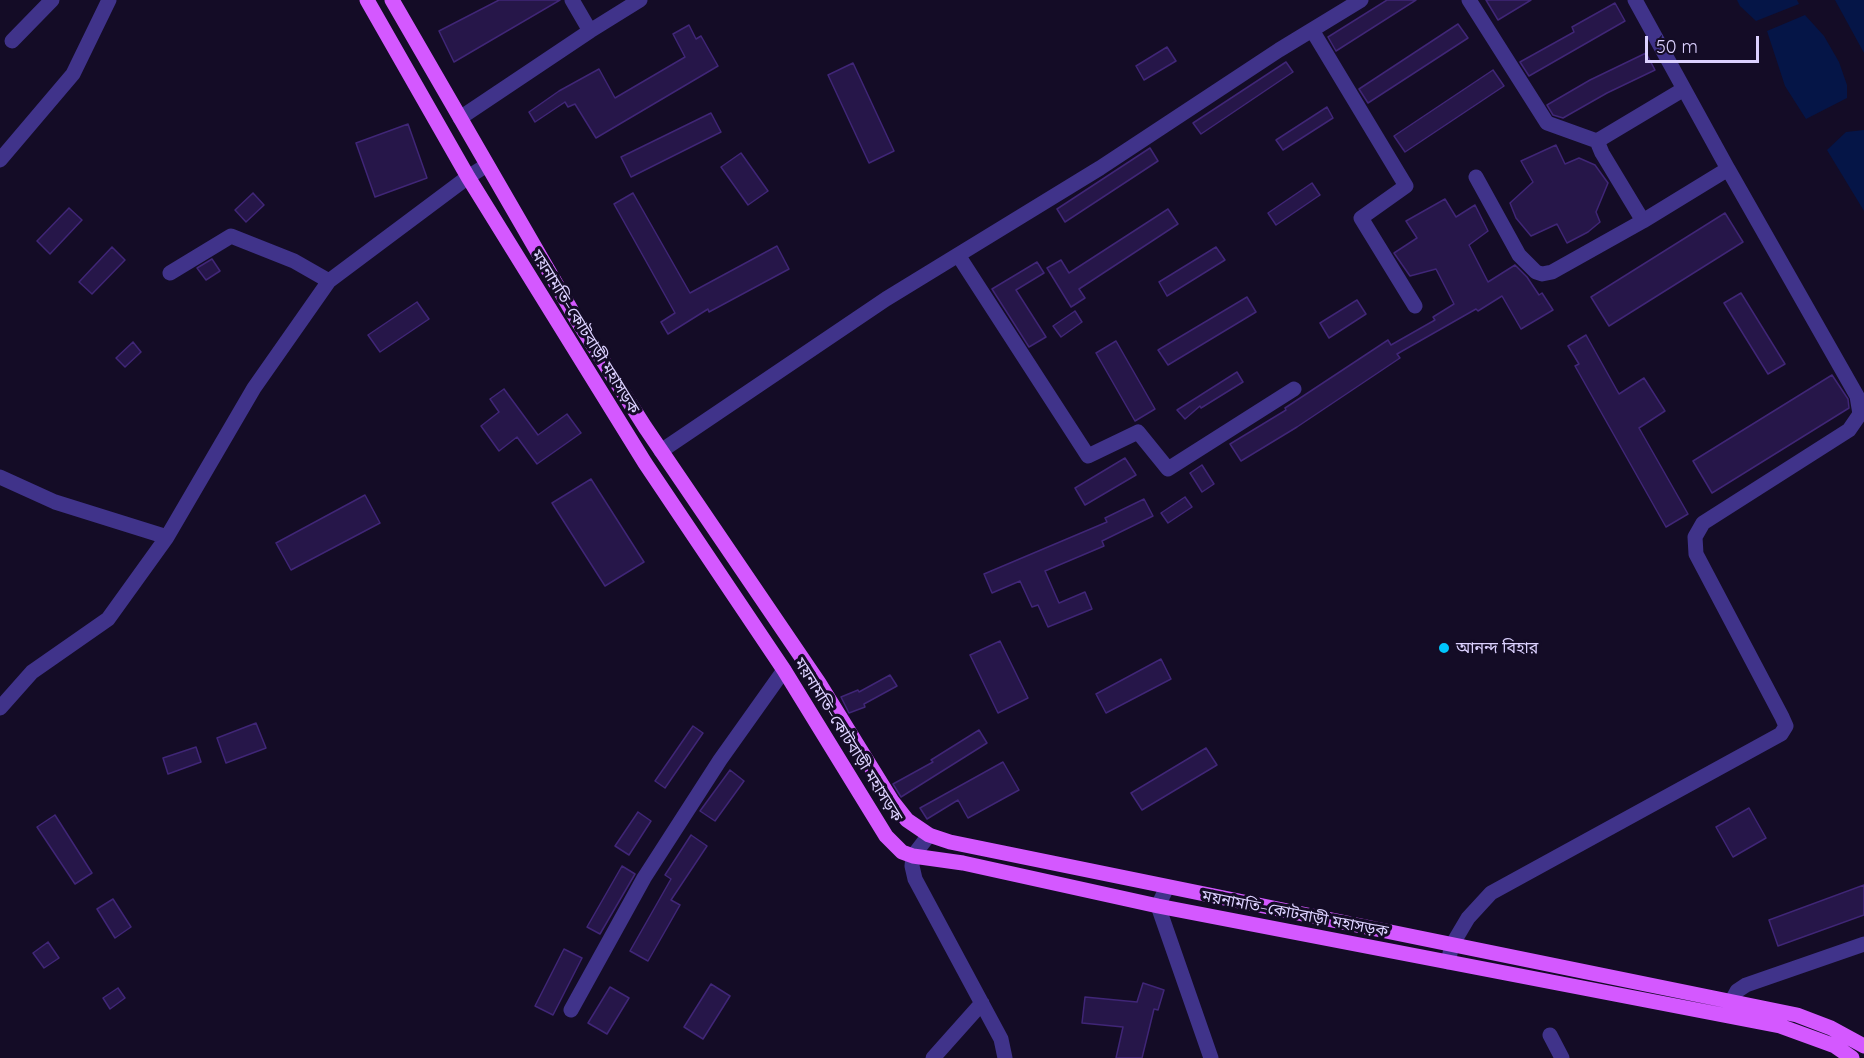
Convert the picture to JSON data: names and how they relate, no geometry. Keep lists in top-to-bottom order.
{
  "streets": {
    "main road": ["ময়নামতি–কোটবাড়ী মহাসড়ক"]
  },
  "places": ["আনন্দ বিহার"],
  "scale_bar": "50 m"
}
